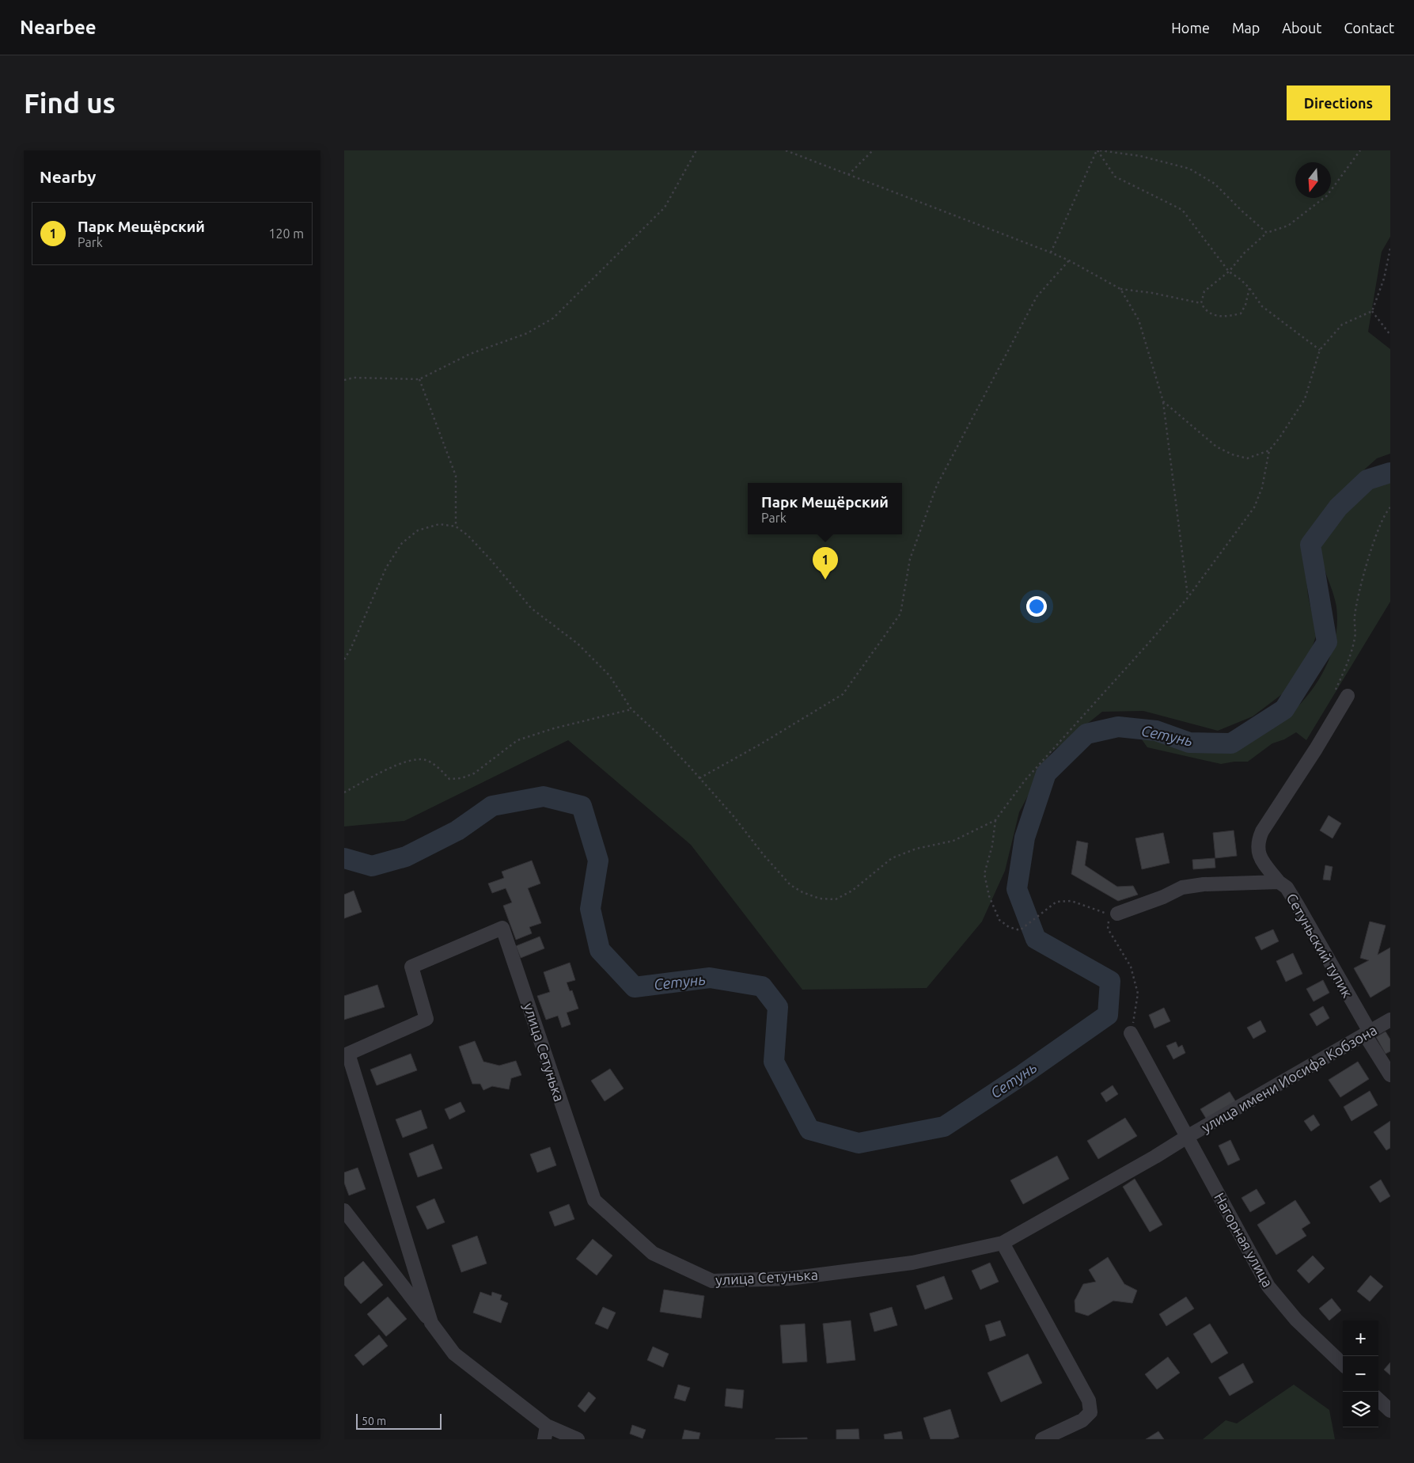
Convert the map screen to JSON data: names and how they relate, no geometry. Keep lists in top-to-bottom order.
{
  "streets": {
    "street": [
      "Сетуньский тупик",
      "улица Сетунька",
      "улица имени Иосифа Кобзона",
      "Нагорная улица"
    ]
  },
  "crossings": [
    ["Сетуньский тупик", "улица имени Иосифа Кобзона"],
    ["улица Сетунька", "улица имени Иосифа Кобзона"],
    ["улица имени Иосифа Кобзона", "Нагорная улица"]
  ],
  "water": ["Сетунь"],
  "scale_bar": "50 m",
  "north": "bottom",
  "page": {
    "header": "Nearbee",
    "nav": [
      "Home",
      "Map",
      "About",
      "Contact"
    ],
    "buttons": "Directions",
    "title": "Find us",
    "heading": "Nearby",
    "list": [
      {
        "mark": "1",
        "name": "Парк Мещёрский",
        "note": "Park",
        "value": "120 m"
      }
    ],
    "popup": ["Парк Мещёрский", "Park"],
    "pins": "1",
    "map_buttons": ["+", "−"],
    "scale": "50 m"
  }
}
